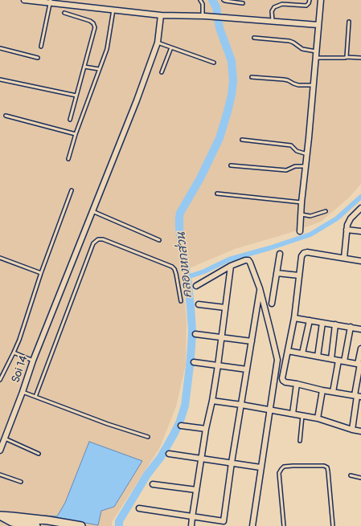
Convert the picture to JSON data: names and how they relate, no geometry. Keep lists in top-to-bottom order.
{
  "streets": {
    "street": ["Soi 14"]
  },
  "water": ["คลองหกส่วน"]
}
